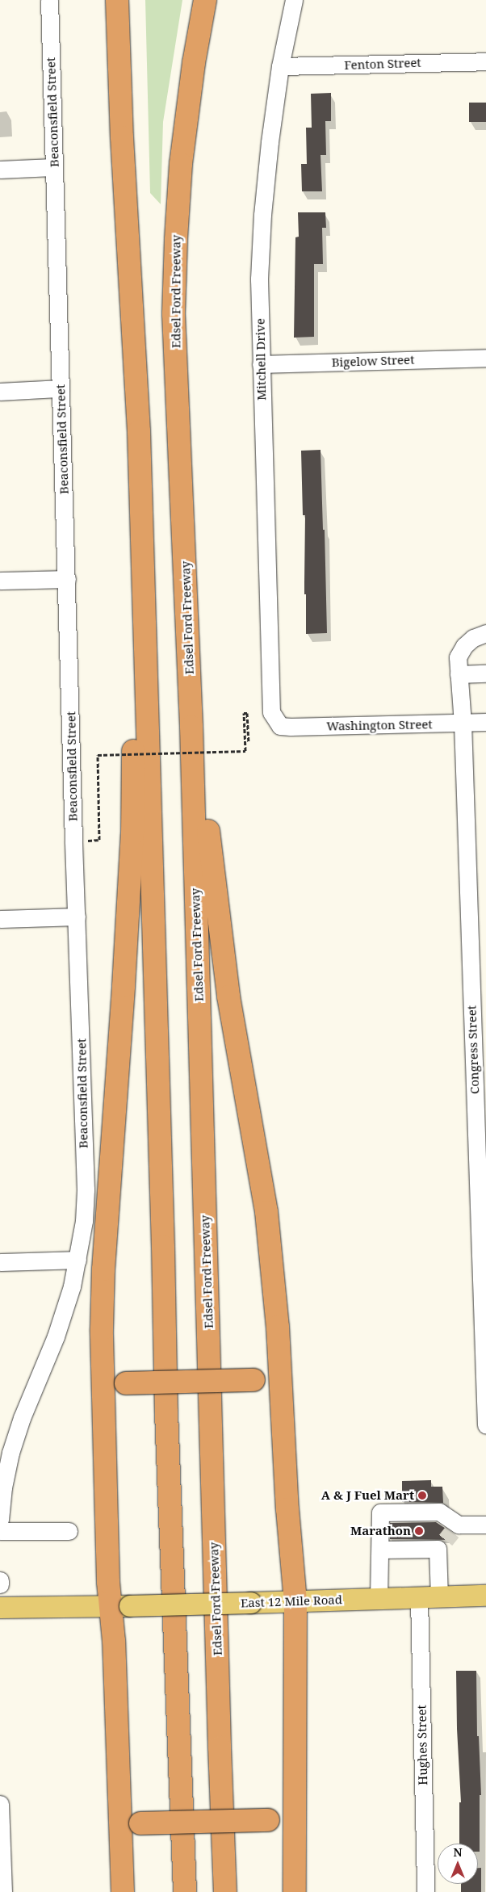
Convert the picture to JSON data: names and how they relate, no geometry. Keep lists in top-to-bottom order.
{
  "streets": {
    "highway": ["Edsel Ford Freeway"],
    "main road": ["East 12 Mile Road"],
    "street": [
      "Fenton Street",
      "Beaconsfield Street",
      "Mitchell Drive",
      "Bigelow Street",
      "Washington Street",
      "Congress Street",
      "Hughes Street"
    ]
  },
  "crossings": [
    ["Fenton Street", "Mitchell Drive"],
    ["Mitchell Drive", "Bigelow Street"],
    ["Mitchell Drive", "Washington Street"],
    ["Washington Street", "Congress Street"],
    ["East 12 Mile Road", "Hughes Street"]
  ],
  "places": ["A & J Fuel Mart", "Marathon"],
  "north": "top"
}
